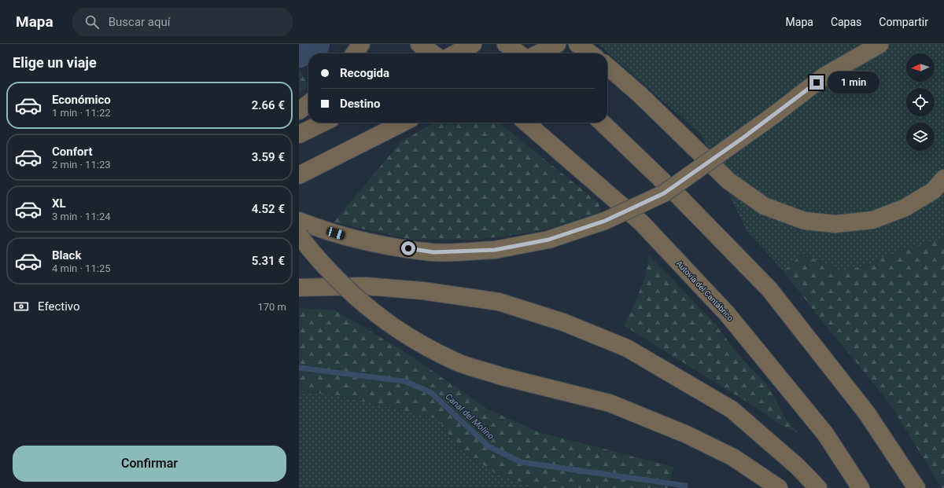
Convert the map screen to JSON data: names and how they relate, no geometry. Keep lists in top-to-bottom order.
{
  "streets": {
    "highway": ["Autovía del Cantábrico"]
  },
  "water": ["Canal del Molino"],
  "north": "left",
  "page": {
    "header": "Mapa",
    "search": "Buscar aquí",
    "nav": ["Mapa", "Capas", "Compartir"],
    "heading": "Elige un viaje",
    "banner": ["Recogida", "Destino"],
    "bubble": "1 min",
    "list": [
      {
        "name": "Económico",
        "note": "1 min · 11:22",
        "value": "2.66 €"
      },
      {
        "name": "Confort",
        "note": "2 min · 11:23",
        "value": "3.59 €"
      },
      {
        "name": "XL",
        "note": "3 min · 11:24",
        "value": "4.52 €"
      },
      {
        "name": "Black",
        "note": "4 min · 11:25",
        "value": "5.31 €"
      }
    ],
    "pay": ["Efectivo", "170 m"],
    "buttons": "Confirmar"
  }
}
